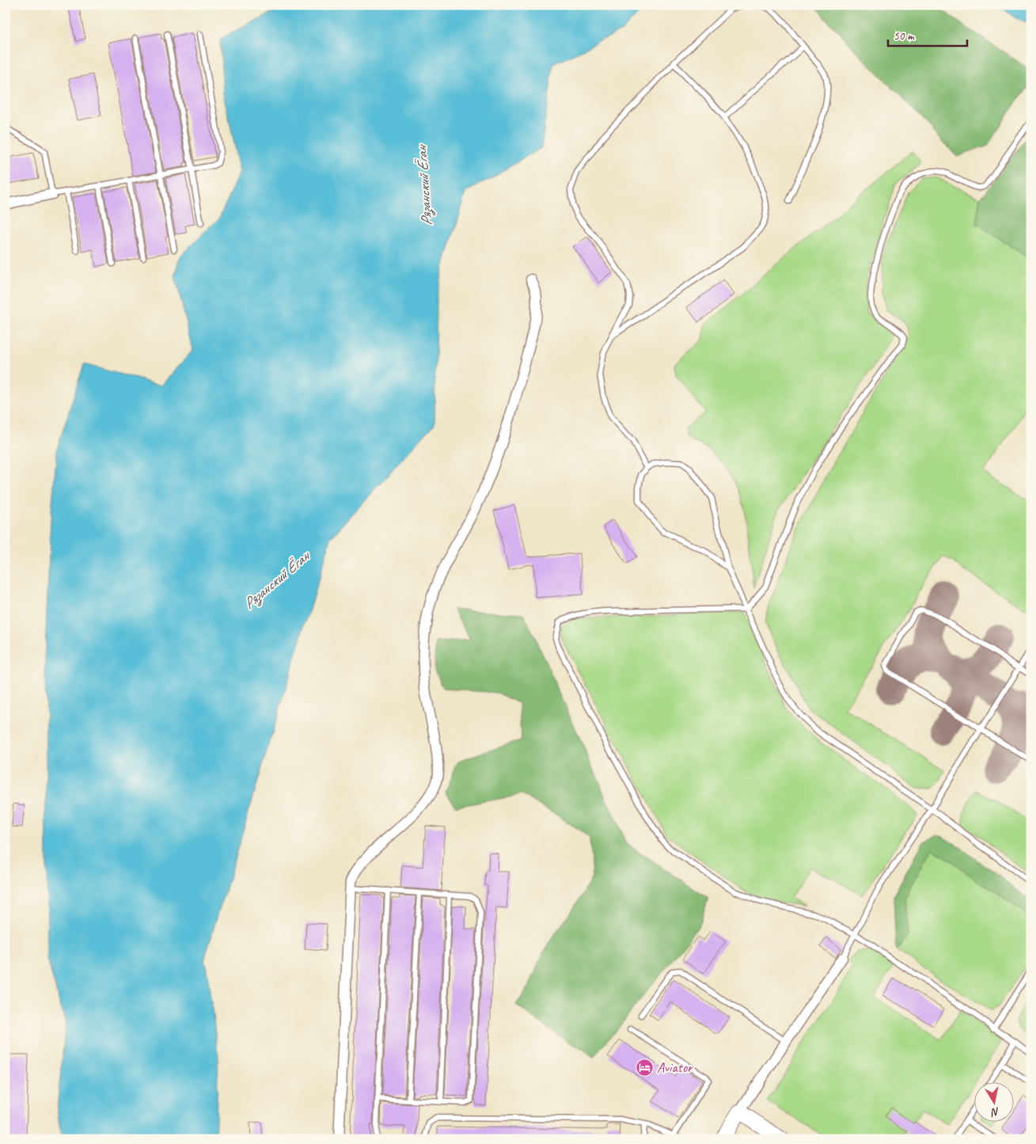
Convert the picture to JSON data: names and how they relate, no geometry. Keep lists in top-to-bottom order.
{
  "water": ["Рязанский Ёган"],
  "places": {
    "hotel": ["Aviator"]
  },
  "scale_bar": "50 m",
  "north": "bottom"
}
